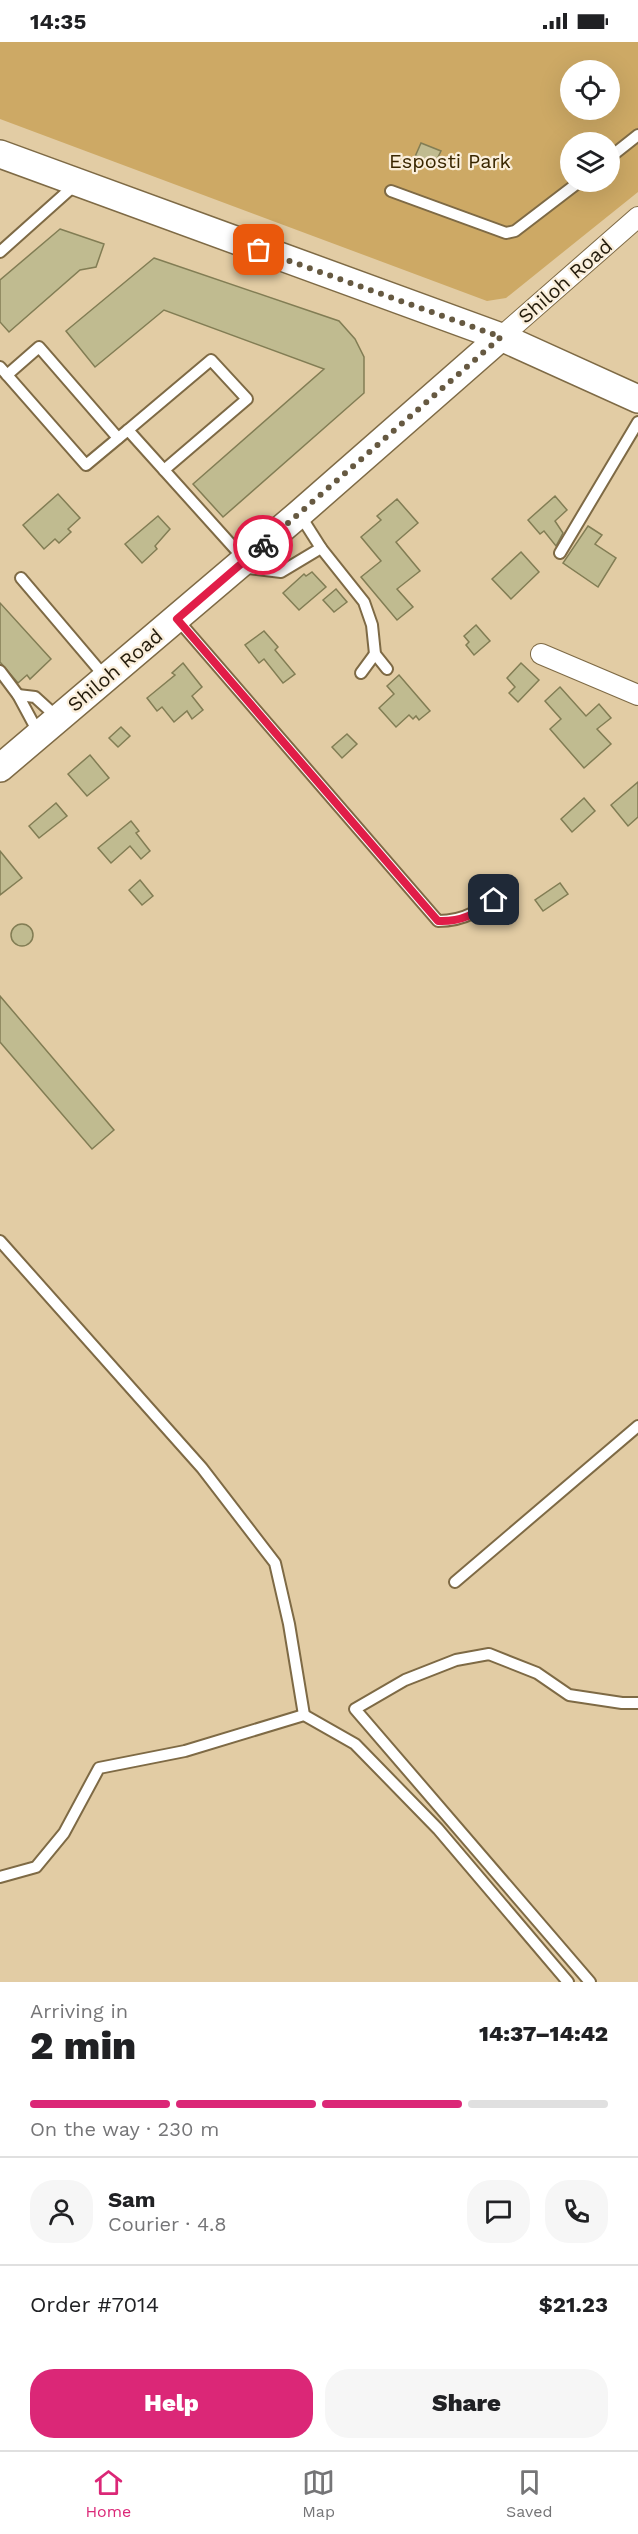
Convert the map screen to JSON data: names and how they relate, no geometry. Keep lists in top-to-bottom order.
{
  "streets": {
    "main road": ["Shiloh Road"]
  },
  "parks": ["Esposti Park"],
  "page": {
    "status": "14:35",
    "heading": ["2 min", "Arriving in", "14:37–14:42"],
    "panel": [
      "Sam",
      "Courier · 4.8",
      "Order #7014",
      "$21.23"
    ],
    "bar": "On the way · 230 m",
    "buttons": ["Help", "Share"],
    "tabs": ["Home", "Map", "Saved"]
  }
}
